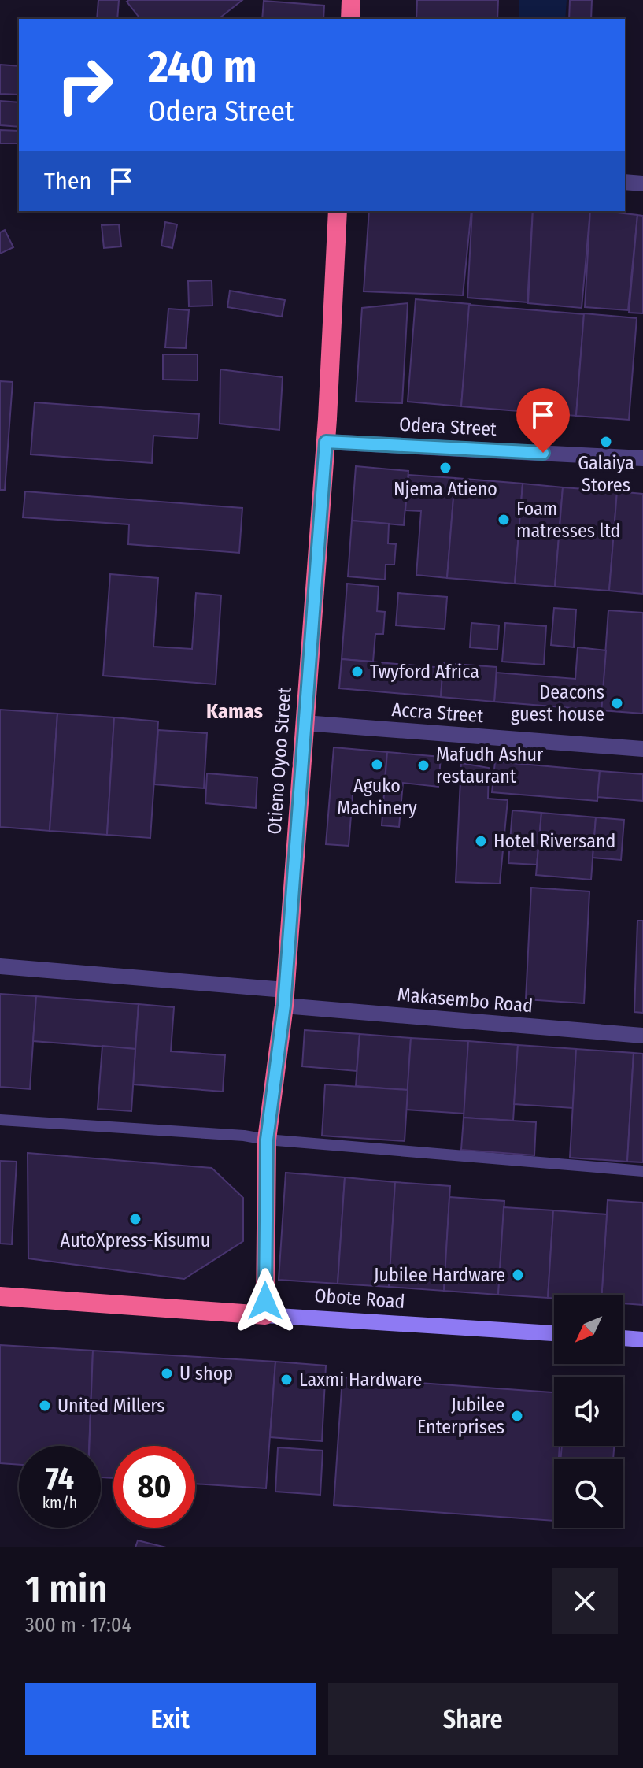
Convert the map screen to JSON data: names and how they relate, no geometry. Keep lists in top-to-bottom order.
{
  "streets": {
    "highway": ["Otieno Oyoo Street", "Obote Road"],
    "street": ["Odera Street", "Accra Street", "Makasembo Road"]
  },
  "crossings": [
    ["Odera Street", "Otieno Oyoo Street"],
    ["Accra Street", "Otieno Oyoo Street"],
    ["Otieno Oyoo Street", "Makasembo Road"],
    ["Otieno Oyoo Street", "Obote Road"]
  ],
  "districts": ["Kamas"],
  "places": [
    "Galaiya Stores",
    "Njema Atieno",
    "Foam matresses ltd",
    "Twyford Africa",
    "Deacons guest house",
    "Aguko Machinery",
    "Mafudh Ashur restaurant",
    "Hotel Riversand",
    "AutoXpress-Kisumu",
    "Jubilee Hardware",
    "U shop",
    "Laxmi Hardware",
    "United Millers",
    "Jubilee Enterprises"
  ],
  "north": "bottom left",
  "page": {
    "turn": ["240 m", "Odera Street"],
    "then": "Then",
    "speed": "74 km/h",
    "limit": "80",
    "heading": ["1 min", "300 m · 17:04"],
    "buttons": ["Exit", "Share"]
  }
}
